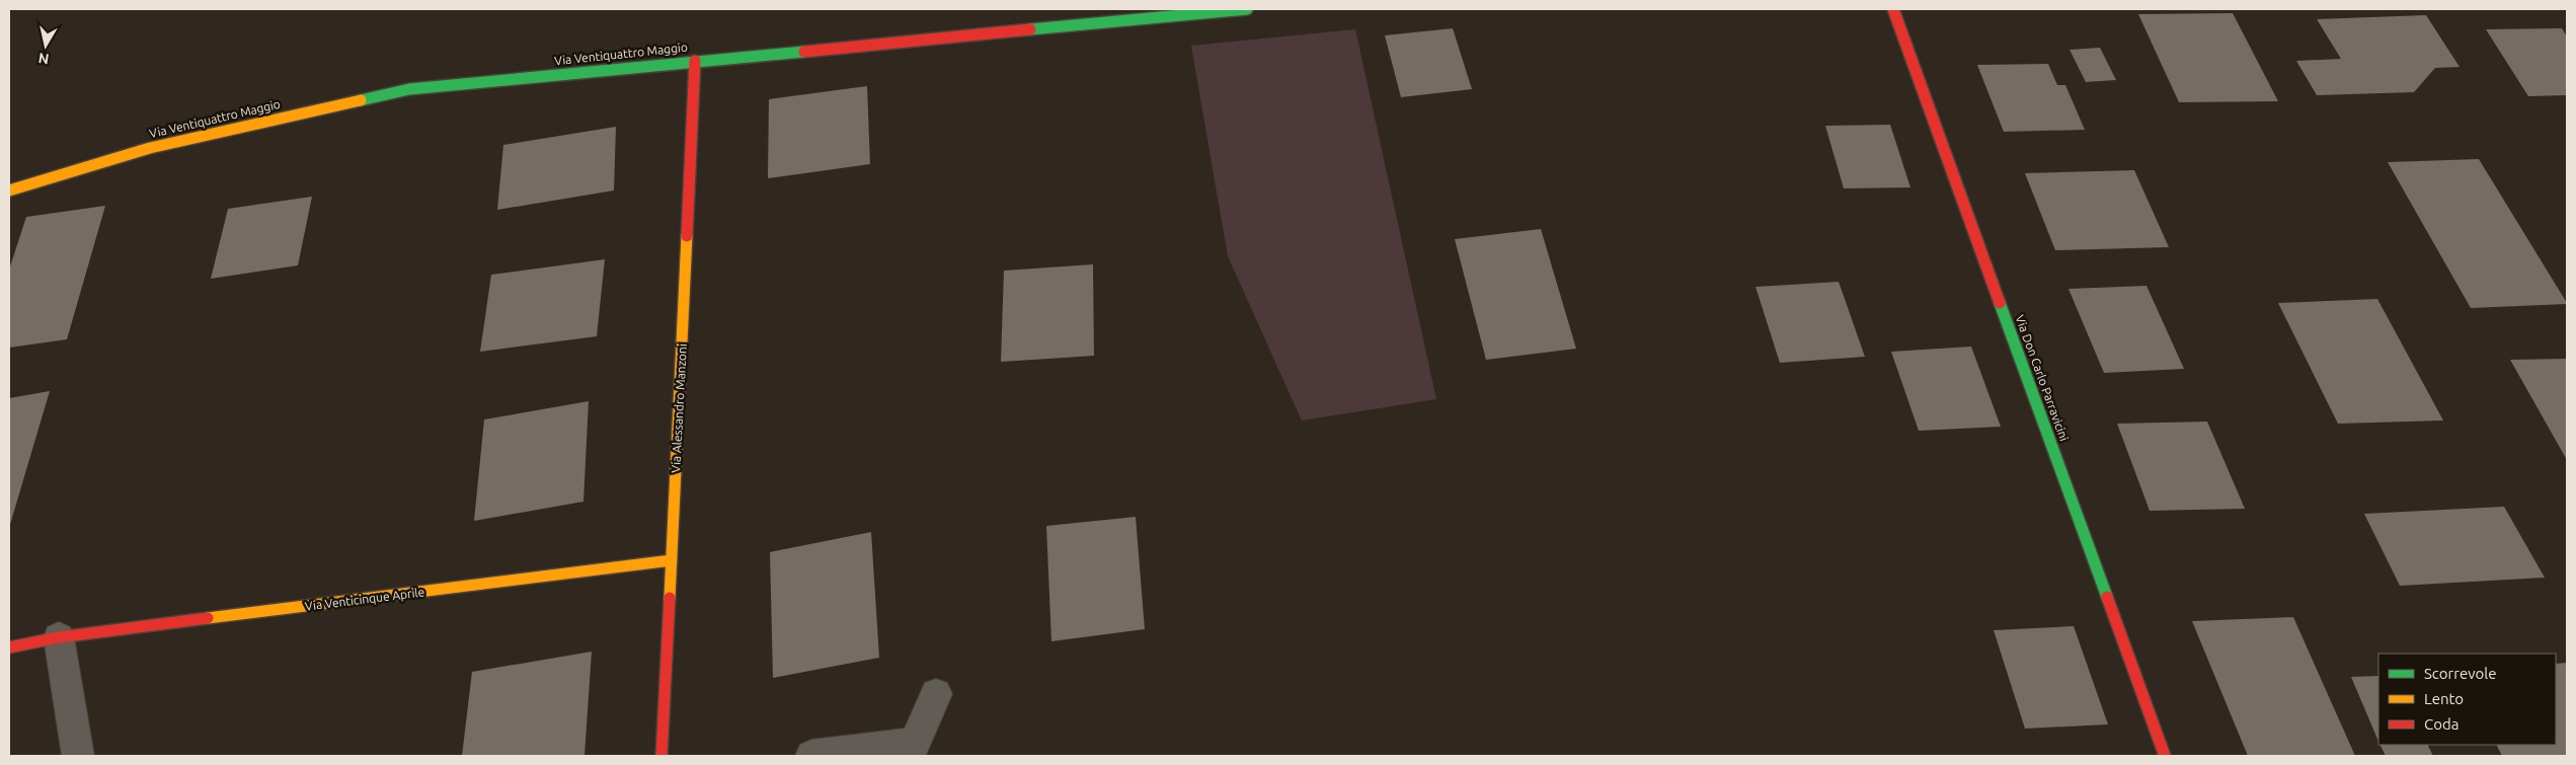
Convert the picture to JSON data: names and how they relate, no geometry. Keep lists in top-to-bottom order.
{
  "streets": {
    "street": [
      "Via Ventiquattro Maggio",
      "Via Don Carlo Parravicini",
      "Via Alessandro Manzoni",
      "Via Venticinque Aprile"
    ]
  },
  "crossings": [
    ["Via Ventiquattro Maggio", "Via Alessandro Manzoni"],
    ["Via Alessandro Manzoni", "Via Venticinque Aprile"]
  ],
  "legend": ["Scorrevole", "Lento", "Coda"],
  "north": "bottom"
}
